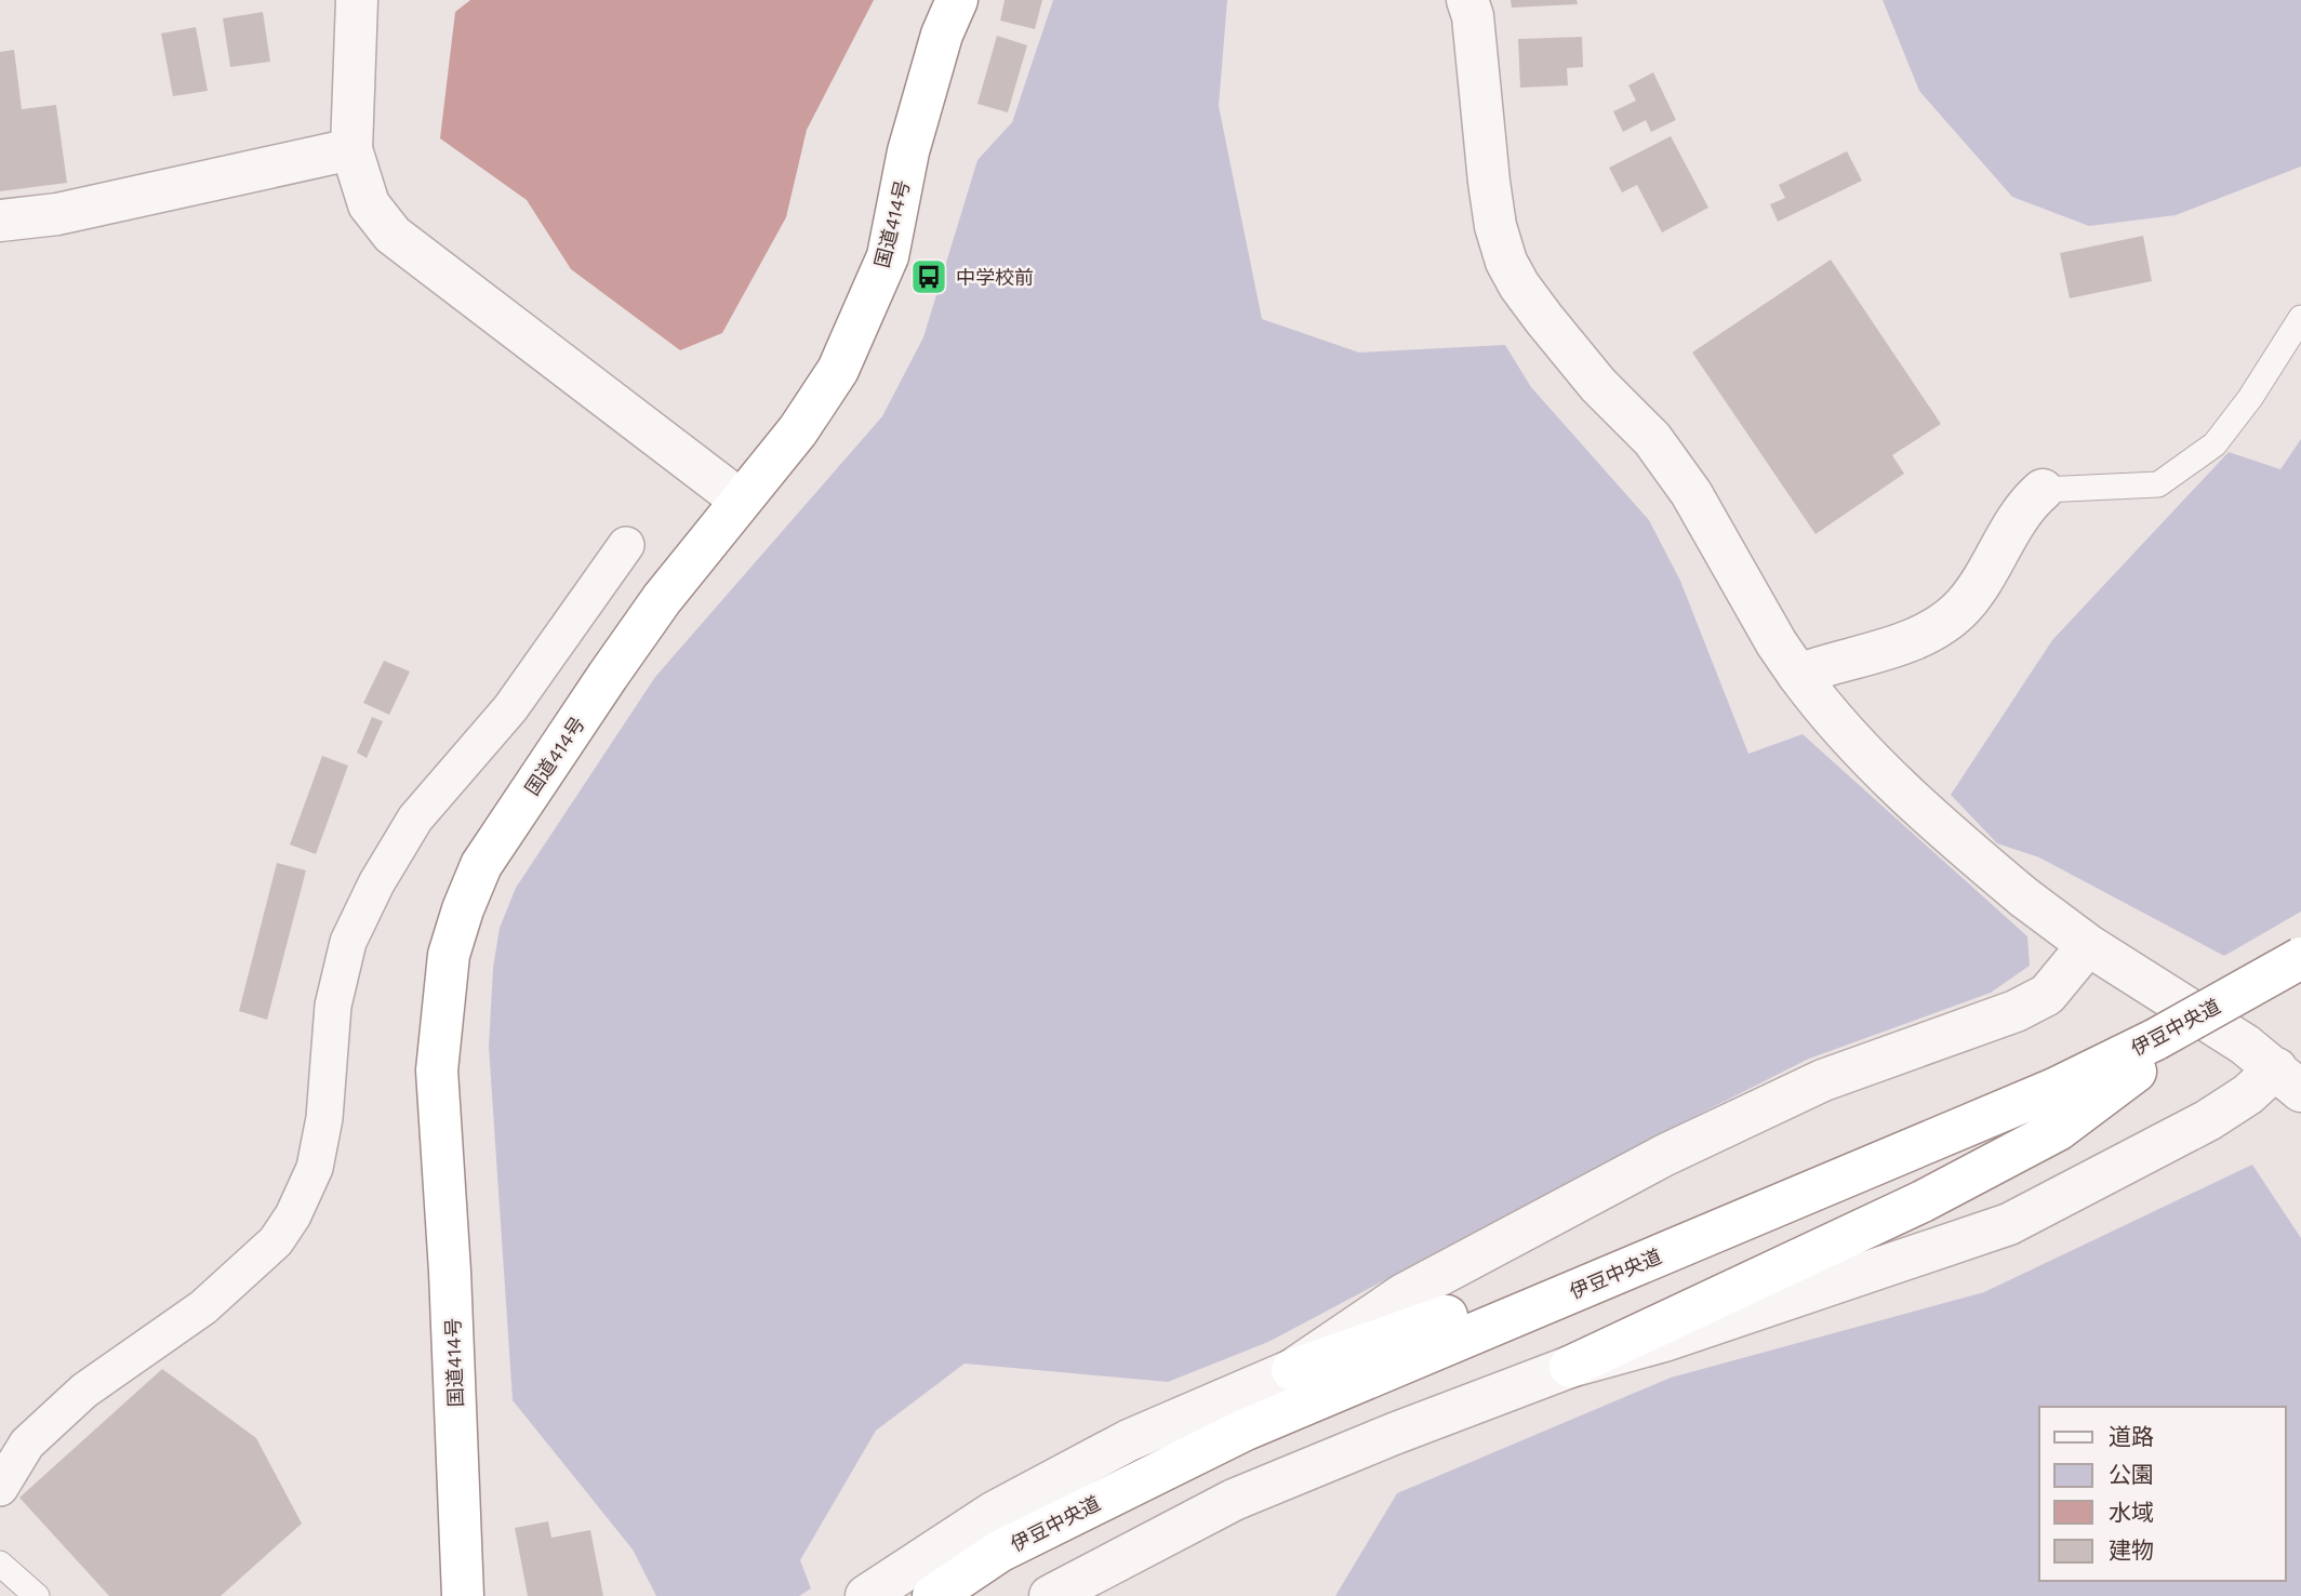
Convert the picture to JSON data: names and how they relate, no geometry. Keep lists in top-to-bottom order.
{
  "streets": {
    "highway": ["国道414号", "伊豆中央道"]
  },
  "places": {
    "bus stop": ["中学校前"]
  },
  "legend": [
    "道路",
    "公園",
    "水域",
    "建物"
  ]
}
